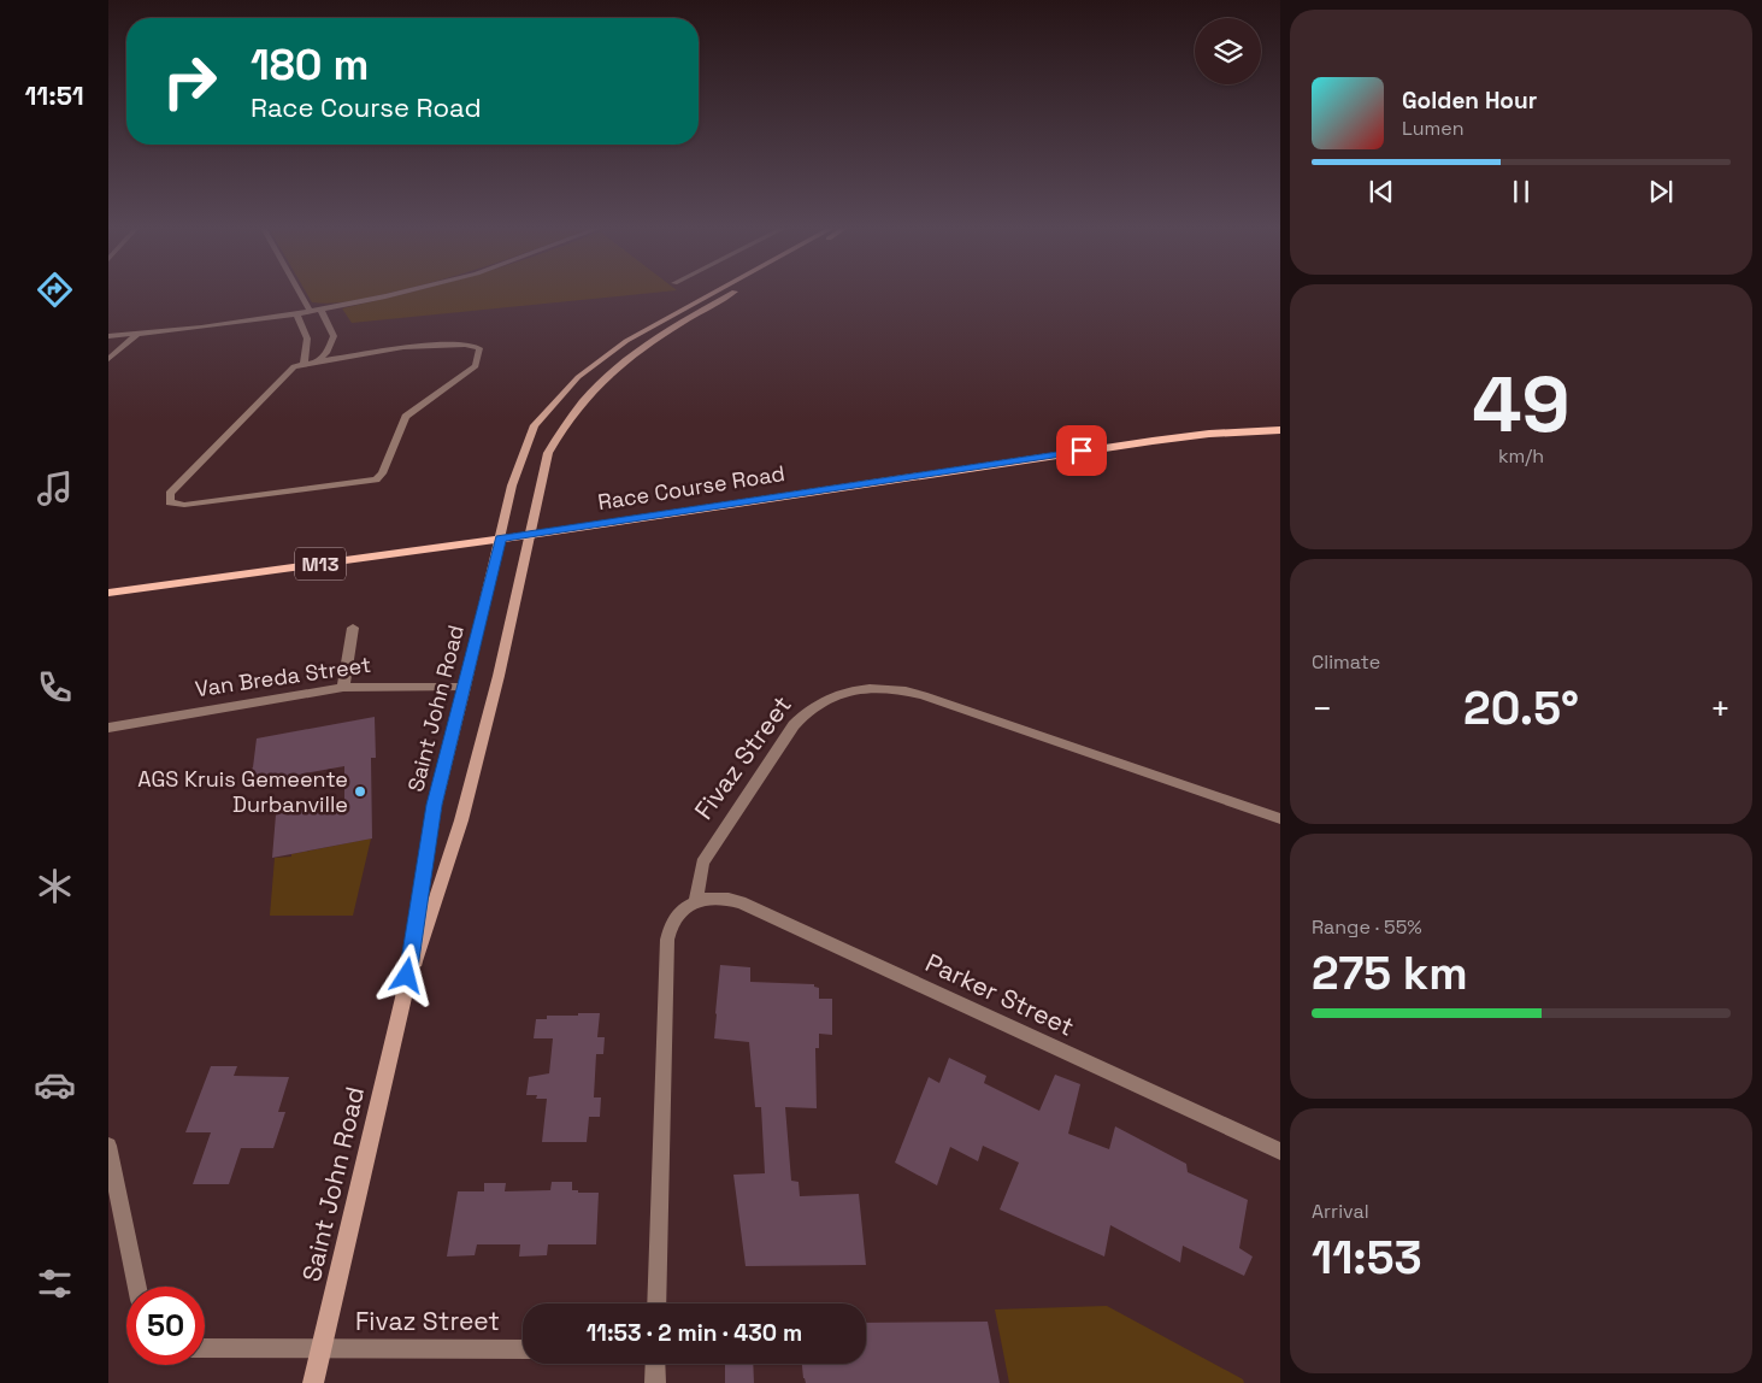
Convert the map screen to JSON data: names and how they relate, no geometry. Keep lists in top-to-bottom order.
{
  "streets": {
    "main road": ["Race Course Road", "M13", "Saint John Road"],
    "street": ["Van Breda Street", "Fivaz Street", "Parker Street"]
  },
  "crossings": [
    ["Race Course Road", "Saint John Road"],
    ["Van Breda Street", "Saint John Road"],
    ["Saint John Road", "Fivaz Street"],
    ["Fivaz Street", "Parker Street"]
  ],
  "places": ["AGS Kruis Gemeente Durbanville"],
  "page": {
    "tabs": "11:51",
    "turn": ["180 m", "Race Course Road"],
    "song": ["Golden Hour", "Lumen"],
    "tile": [
      ["49", "km/h"],
      "Climate",
      ["Range · 55%", "275 km"],
      ["Arrival", "11:53"]
    ],
    "heat": ["−", "20.5°", "+"],
    "limit": "50",
    "trip": "11:53 · 2 min · 430 m"
  }
}
